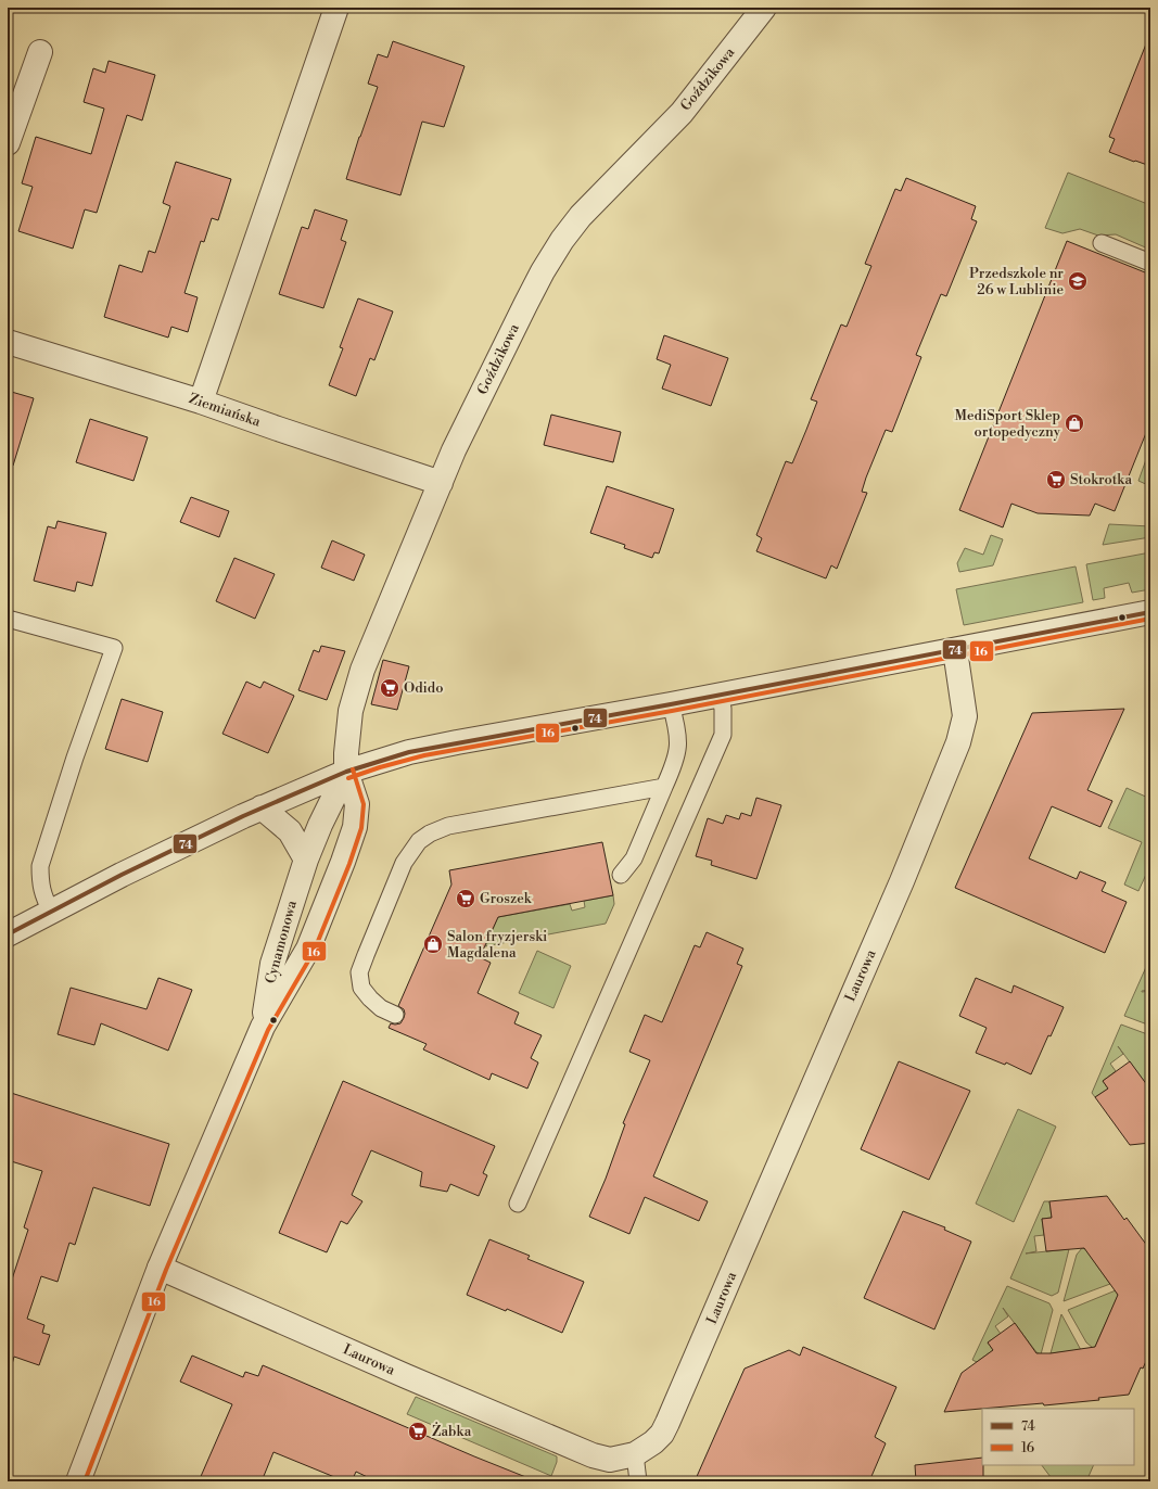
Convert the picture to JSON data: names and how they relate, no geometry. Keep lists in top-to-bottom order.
{
  "streets": {
    "street": [
      "Goździkowa",
      "Ziemiańska",
      "Cynamonowa",
      "Laurowa"
    ]
  },
  "crossings": [
    ["Goździkowa", "Ziemiańska"],
    ["Goździkowa", "Cynamonowa"],
    ["Cynamonowa", "Laurowa"]
  ],
  "places": {
    "school or university": ["Przedszkole nr 26 w Lublinie"],
    "shop": ["MediSport Sklep ortopedyczny", "Salon fryzjerski Magdalena"],
    "supermarket": [
      "Stokrotka",
      "Odido",
      "Groszek",
      "Żabka"
    ]
  },
  "lines": ["transit line 74", "transit line 16"],
  "legend": ["74", "16"]
}
